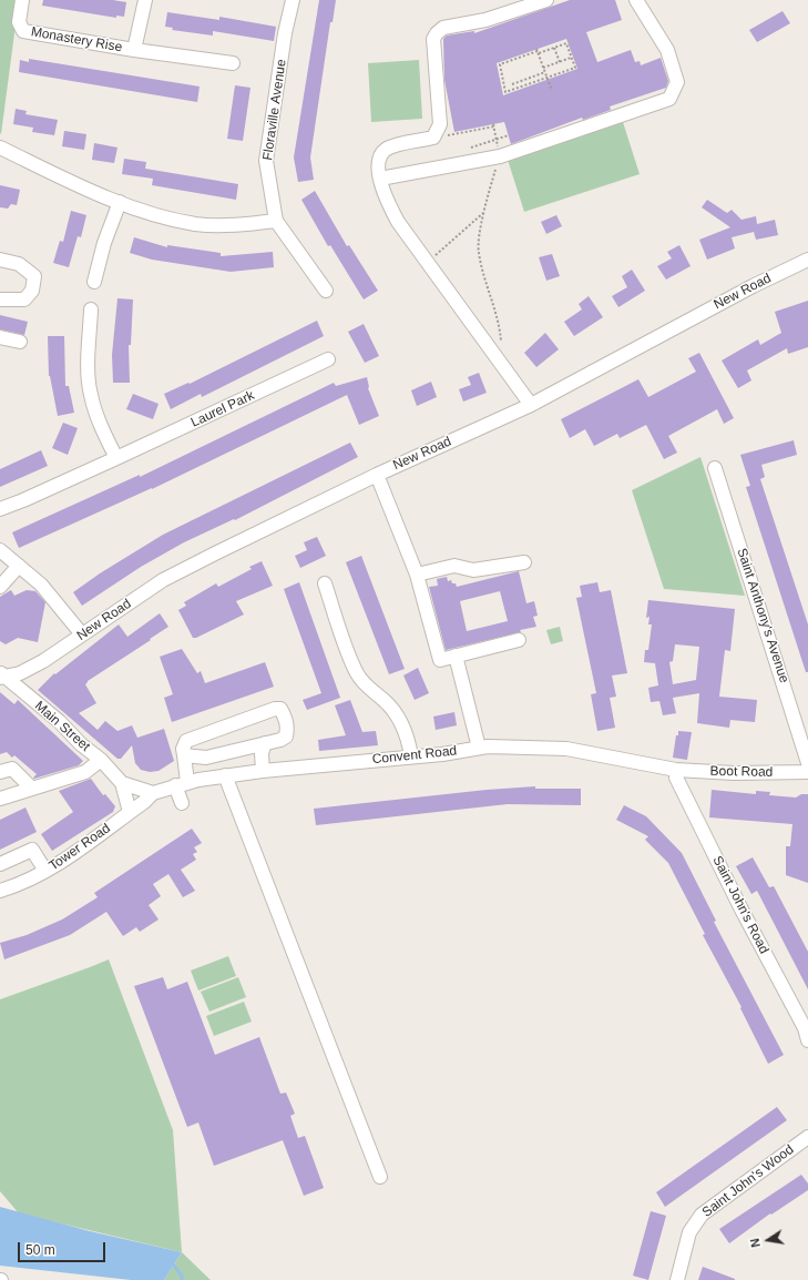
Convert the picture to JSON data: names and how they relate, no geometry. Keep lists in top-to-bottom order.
{
  "streets": {
    "street": [
      "Monastery Rise",
      "Floraville Avenue",
      "New Road",
      "Laurel Park",
      "Saint Anthony's Avenue",
      "Main Street",
      "Convent Road",
      "Boot Road",
      "Tower Road",
      "Saint John's Road",
      "Saint John's Wood"
    ]
  },
  "crossings": [
    ["New Road", "Main Street"],
    ["Main Street", "Tower Road"],
    ["Convent Road", "Boot Road"],
    ["Convent Road", "Tower Road"],
    ["Convent Road", "Saint John's Road"],
    ["Boot Road", "Saint John's Road"]
  ],
  "scale_bar": "50 m",
  "north": "left"
}
